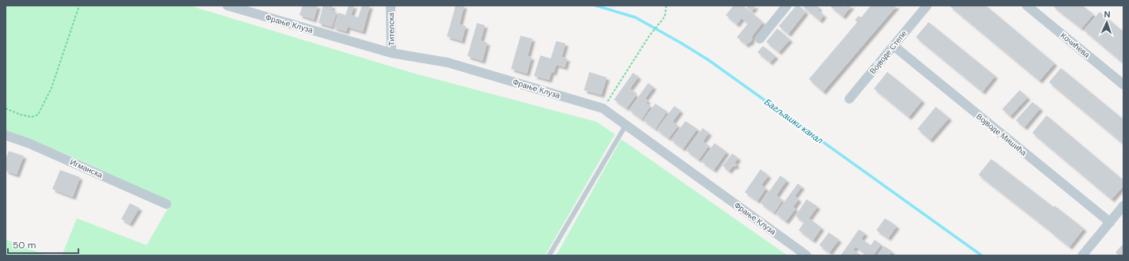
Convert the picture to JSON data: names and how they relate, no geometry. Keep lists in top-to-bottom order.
{
  "streets": {
    "street": [
      "Фрање Клуза",
      "Тителска",
      "Кочићева",
      "Војводе Степе",
      "Војводе Мишића",
      "Игманска"
    ]
  },
  "crossings": [
    ["Фрање Клуза", "Тителска"],
    ["Војводе Степе", "Војводе Мишића"]
  ],
  "water": ["Багљашки канал"],
  "scale_bar": "50 m",
  "north": "top"
}
